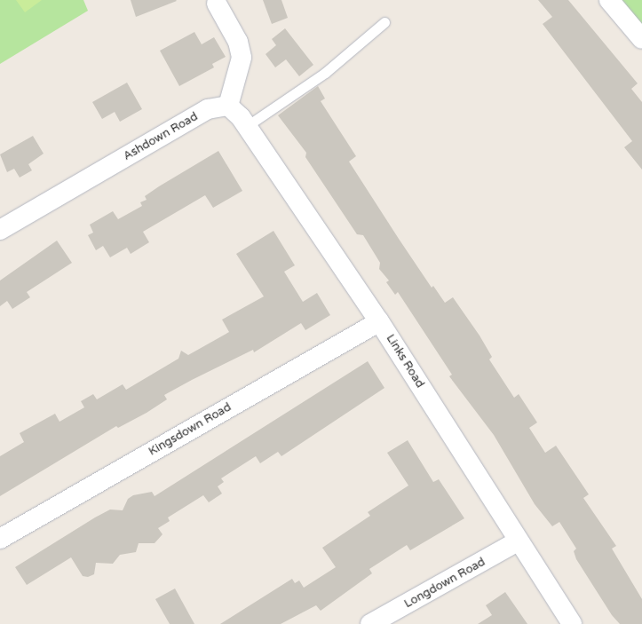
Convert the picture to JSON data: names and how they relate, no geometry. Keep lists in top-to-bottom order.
{
  "streets": {
    "street": [
      "Ashdown Road",
      "Links Road",
      "Kingsdown Road",
      "Longdown Road"
    ]
  },
  "crossings": [
    ["Ashdown Road", "Links Road"],
    ["Links Road", "Kingsdown Road"],
    ["Links Road", "Longdown Road"]
  ]
}
